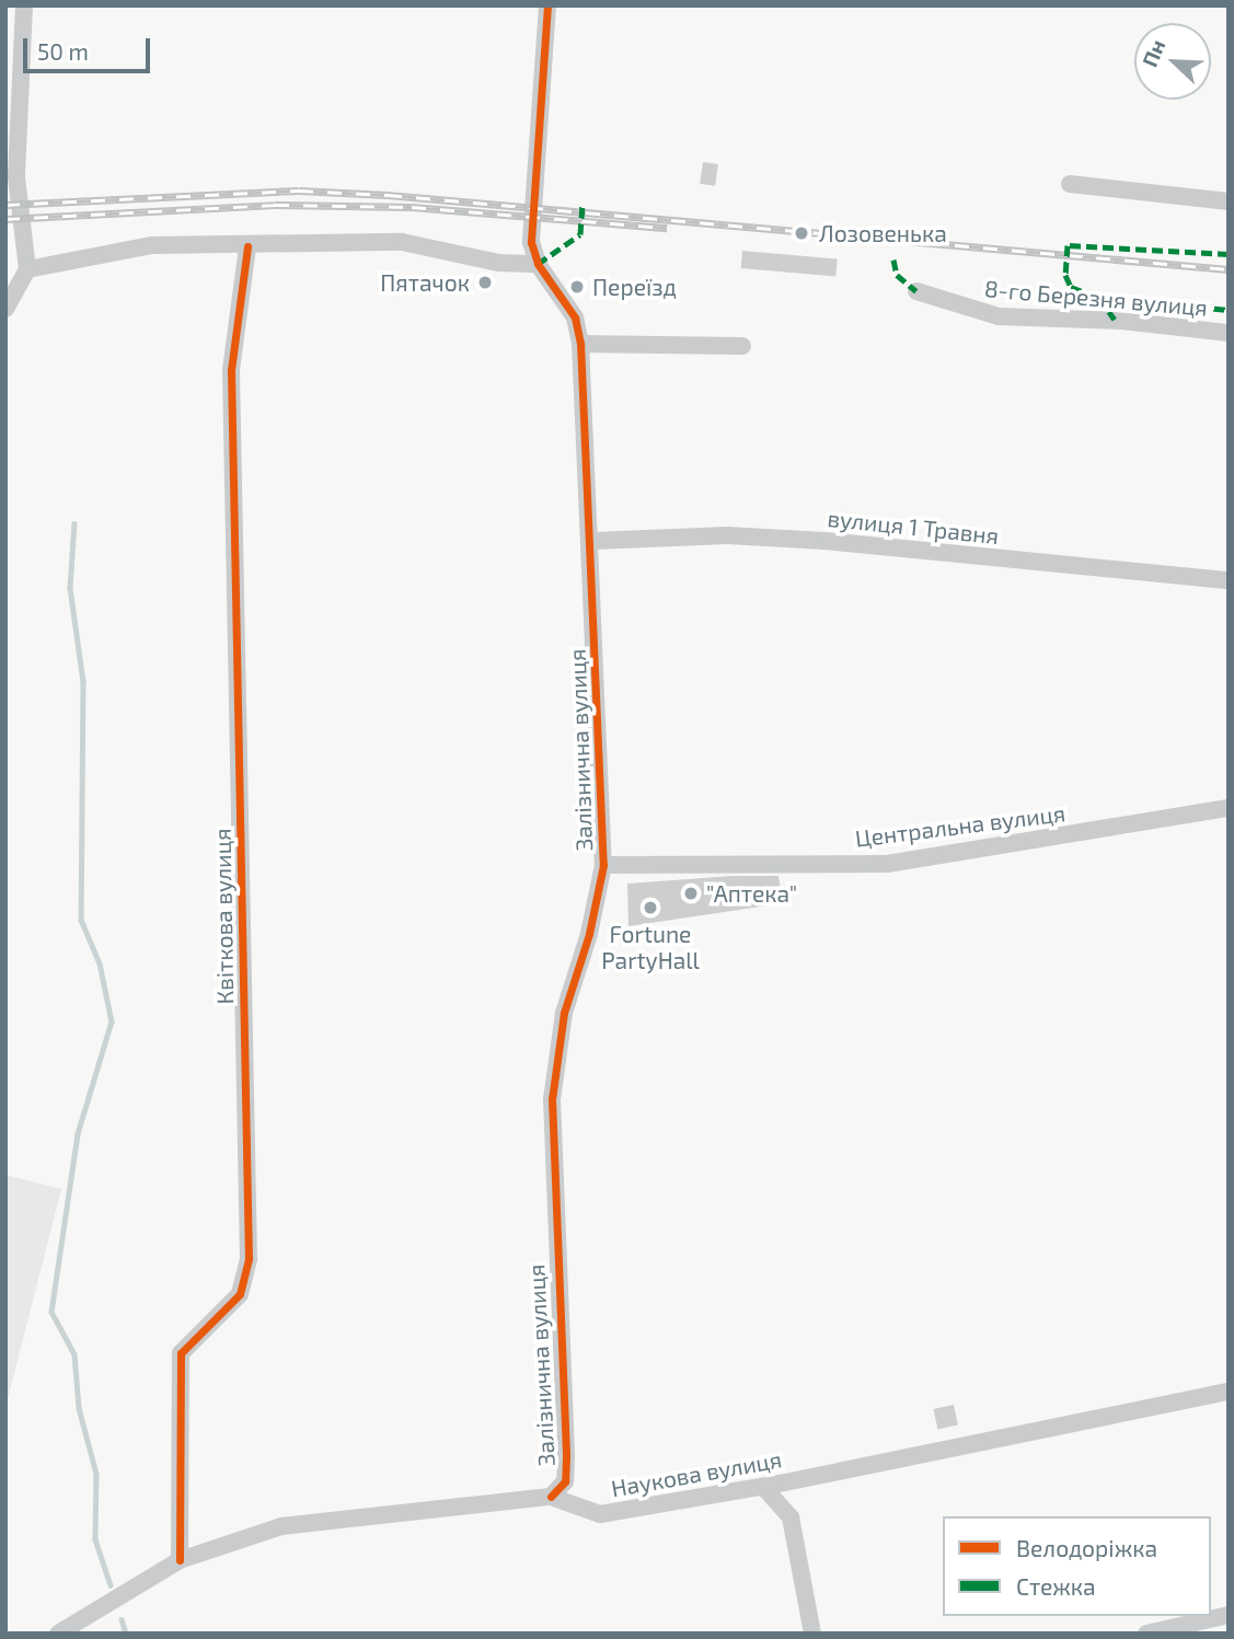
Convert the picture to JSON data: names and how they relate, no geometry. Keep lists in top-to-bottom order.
{
  "streets": {
    "street": [
      "8-го Березня вулиця",
      "вулиця 1 Травня",
      "Залізнична вулиця",
      "Центральна вулиця",
      "Квіткова вулиця",
      "Наукова вулиця"
    ]
  },
  "crossings": [
    ["вулиця 1 Травня", "Залізнична вулиця"],
    ["Залізнична вулиця", "Центральна вулиця"],
    ["Залізнична вулиця", "Наукова вулиця"],
    ["Квіткова вулиця", "Наукова вулиця"]
  ],
  "places": [
    "Лозовенька",
    "Пятачок",
    "Переїзд",
    "\"Аптека\"",
    "Fortune PartyHall"
  ],
  "legend": ["Велодоріжка", "Стежка"],
  "scale_bar": "50 m",
  "north": "top left"
}
